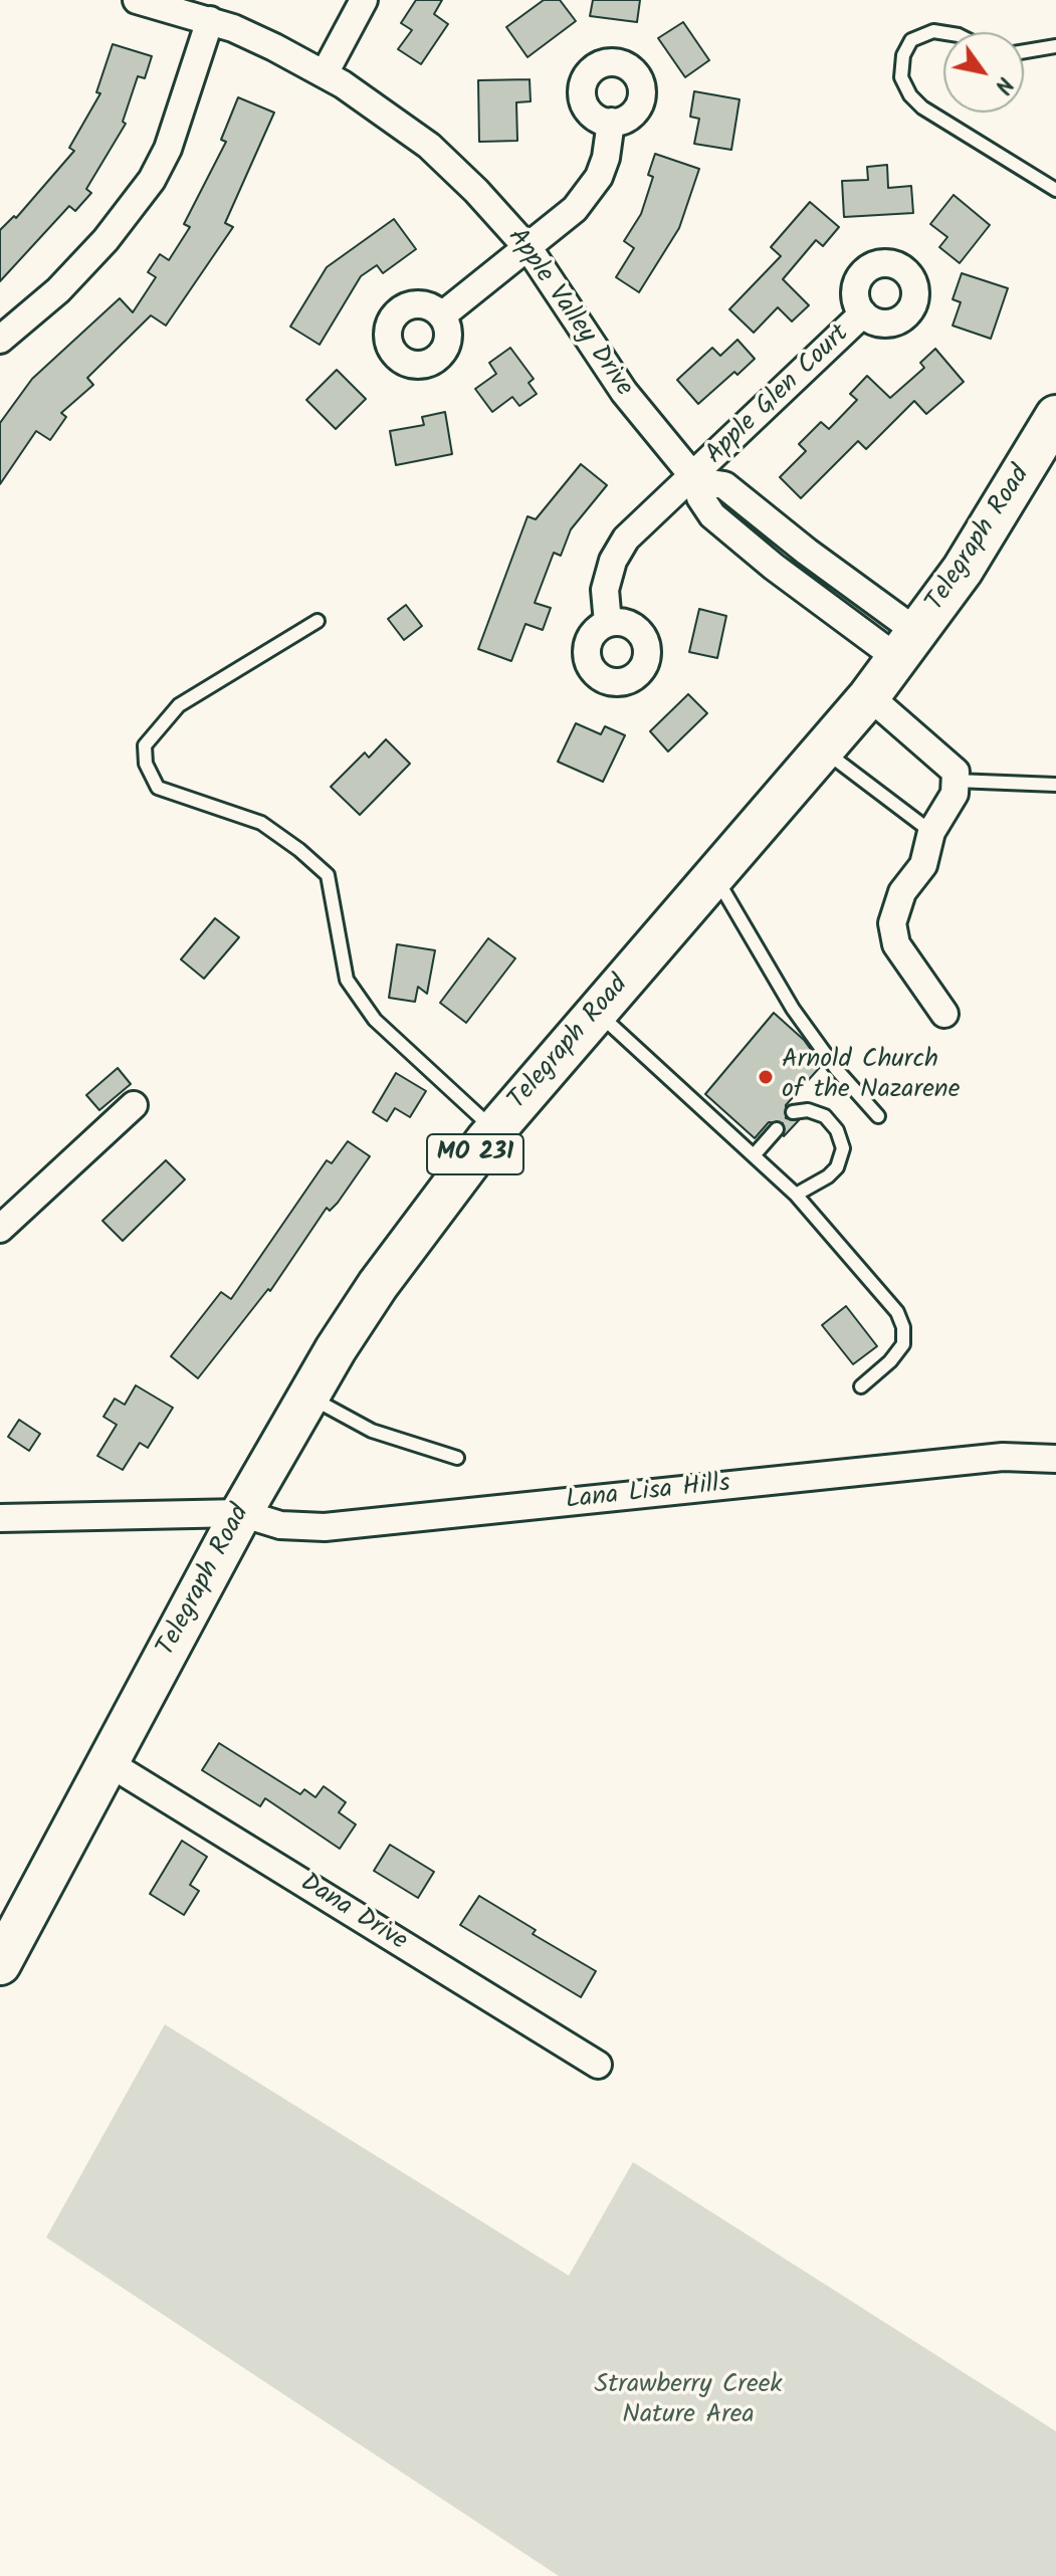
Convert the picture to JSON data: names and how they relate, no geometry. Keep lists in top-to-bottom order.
{
  "streets": {
    "main road": ["Telegraph Road", "MO 231"],
    "street": [
      "Apple Valley Drive",
      "Apple Glen Court",
      "Lana Lisa Hills",
      "Dana Drive"
    ]
  },
  "crossings": [
    ["Apple Valley Drive", "Apple Glen Court"],
    ["Apple Valley Drive", "Telegraph Road"],
    ["Telegraph Road", "Lana Lisa Hills"],
    ["Telegraph Road", "Dana Drive"]
  ],
  "parks": ["Strawberry Creek Nature Area"],
  "places": ["Arnold Church of the Nazarene"],
  "north": "bottom right"
}
